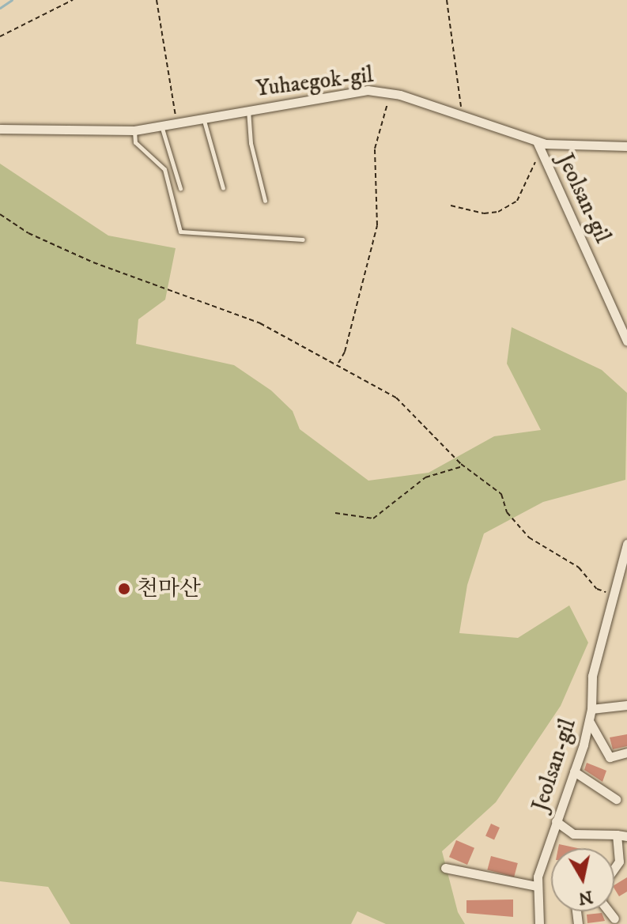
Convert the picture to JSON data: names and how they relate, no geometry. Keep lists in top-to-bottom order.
{
  "streets": {
    "street": ["Yuhaegok-gil", "Jeolsan-gil"]
  },
  "crossings": [
    ["Yuhaegok-gil", "Jeolsan-gil"]
  ],
  "places": ["천마산"],
  "north": "bottom"
}
